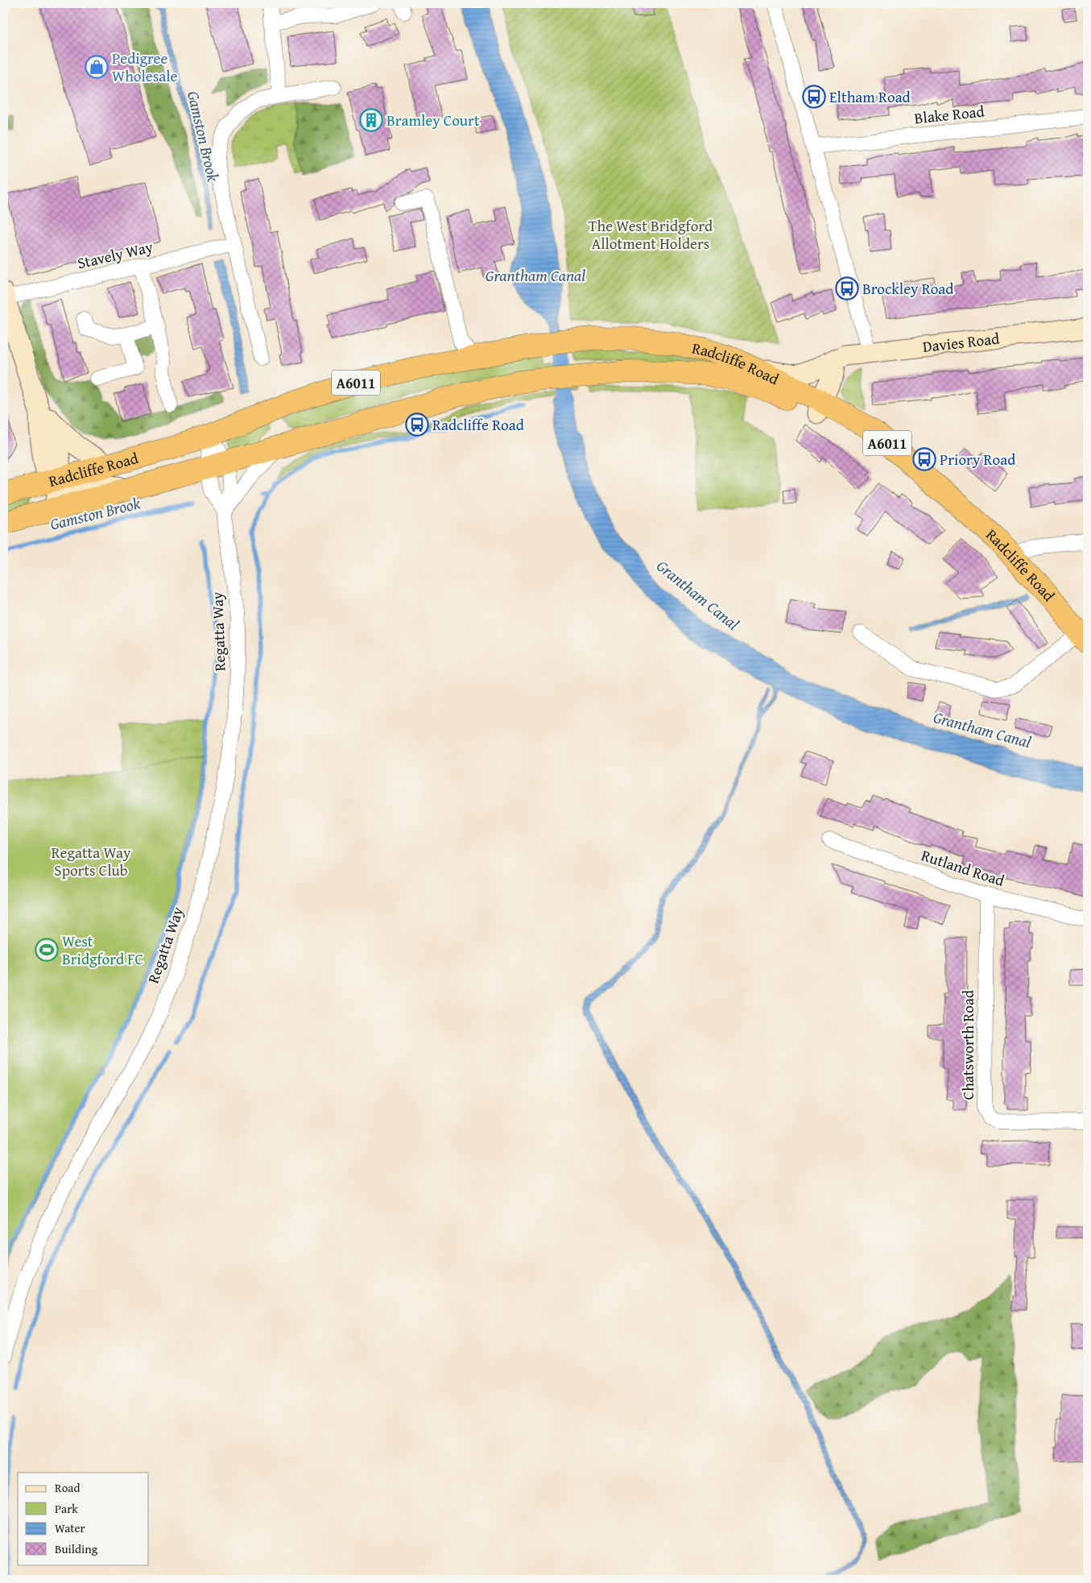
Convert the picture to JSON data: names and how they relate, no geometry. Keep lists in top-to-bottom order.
{
  "streets": {
    "highway": ["Radcliffe Road", "A6011"],
    "street": [
      "Blake Road",
      "Stavely Way",
      "Davies Road",
      "Regatta Way",
      "Rutland Road",
      "Chatsworth Road"
    ]
  },
  "crossings": [
    ["Davies Road", "Radcliffe Road"],
    ["Radcliffe Road", "Regatta Way"],
    ["Rutland Road", "Chatsworth Road"]
  ],
  "water": ["Gamston Brook", "Grantham Canal"],
  "parks": ["The West Bridgford Allotment Holders", "Regatta Way Sports Club"],
  "places": {
    "shop": ["Pedigree Wholesale"],
    "bus stop": [
      "Eltham Road",
      "Brockley Road",
      "Radcliffe Road",
      "Priory Road"
    ],
    "building": ["Bramley Court"],
    "sports": ["West Bridgford FC"]
  },
  "legend": [
    "Road",
    "Park",
    "Water",
    "Building"
  ]
}
